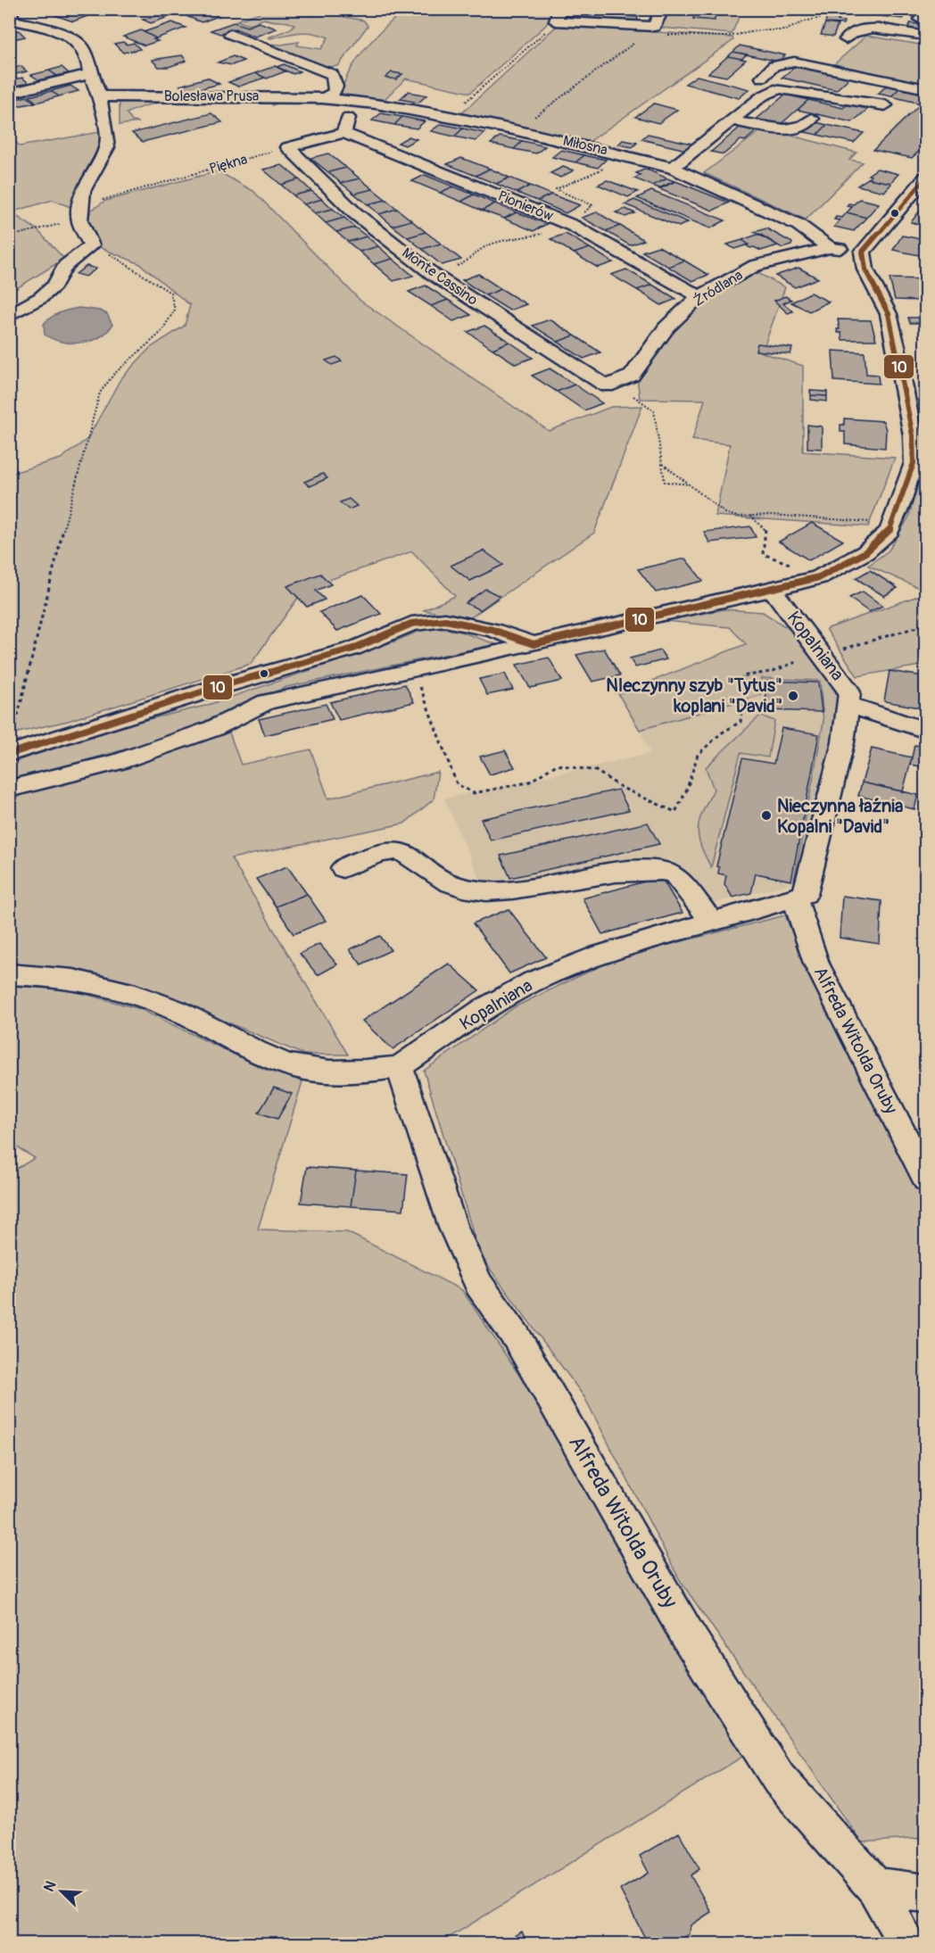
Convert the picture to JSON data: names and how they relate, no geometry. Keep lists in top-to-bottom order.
{
  "streets": {
    "street": [
      "Bolesława Prusa",
      "Miłosna",
      "Pionierów",
      "Monte Cassino",
      "Źródlana",
      "Kopalniana",
      "Alfreda Witolda Oruby"
    ],
    "path": ["Piękna"]
  },
  "crossings": [
    ["Bolesława Prusa", "Miłosna"],
    ["Miłosna", "Źródlana"],
    ["Piękna", "Monte Cassino"],
    ["Pionierów", "Źródlana"],
    ["Monte Cassino", "Źródlana"],
    ["Kopalniana", "Alfreda Witolda Oruby"]
  ],
  "places": ["NIeczynny szyb \"Tytus\" koplani \"David\"", "Nieczynna łaźnia Kopalni \"David\""],
  "lines": ["transit line 10"],
  "north": "top left"
}
